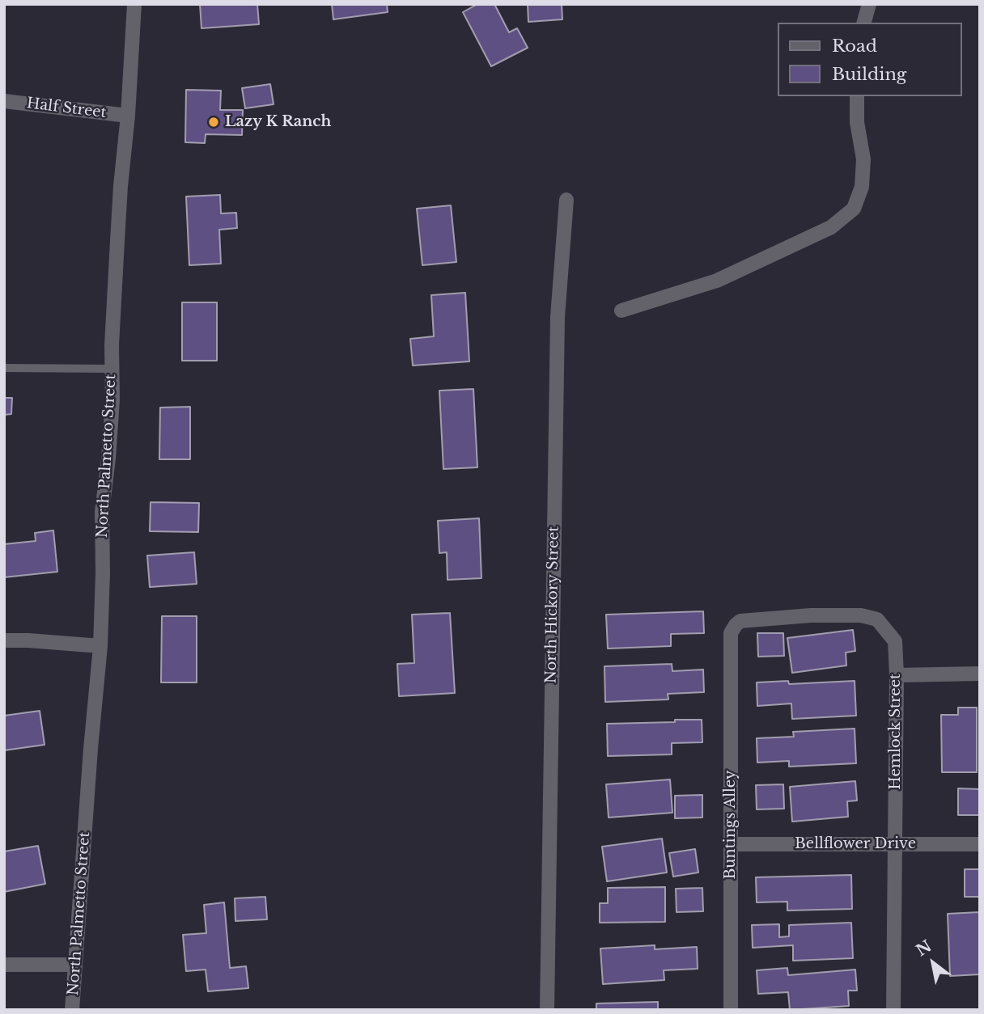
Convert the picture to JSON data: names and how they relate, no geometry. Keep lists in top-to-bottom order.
{
  "streets": {
    "street": [
      "Half Street",
      "North Palmetto Street",
      "North Hickory Street",
      "Hemlock Street",
      "Buntings Alley",
      "Bellflower Drive"
    ]
  },
  "crossings": [
    ["Half Street", "North Palmetto Street"],
    ["Hemlock Street", "Buntings Alley"],
    ["Hemlock Street", "Bellflower Drive"],
    ["Buntings Alley", "Bellflower Drive"]
  ],
  "places": ["Lazy K Ranch"],
  "legend": ["Road", "Building"],
  "north": "top left"
}
